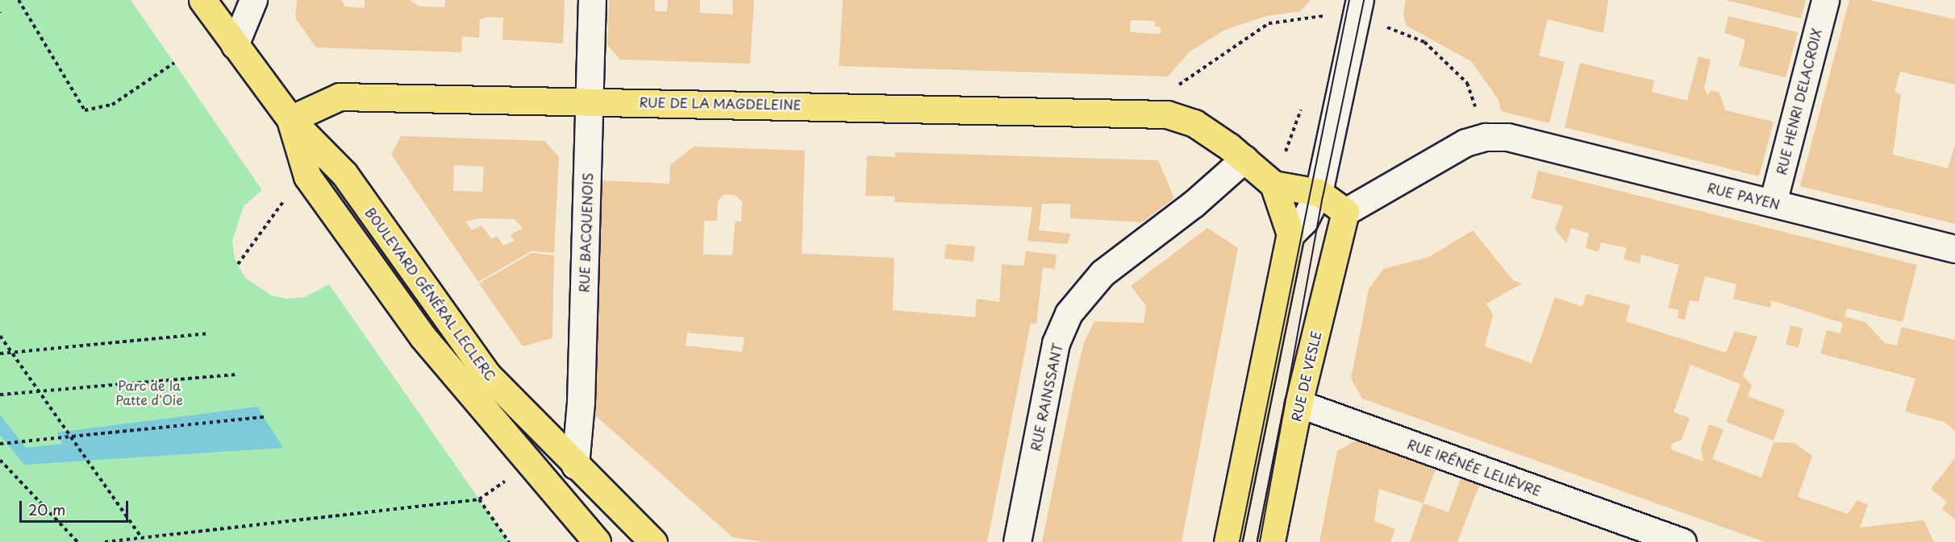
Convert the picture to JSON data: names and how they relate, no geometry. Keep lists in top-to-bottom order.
{
  "streets": {
    "main road": ["RUE DE LA MAGDELEINE", "BOULEVARD GÉNÉRAL LECLERC", "RUE DE VESLE"],
    "street": [
      "RUE HENRI DELACROIX",
      "RUE PAYEN",
      "RUE BACQUENOIS",
      "RUE RAINSSANT",
      "RUE IRÉNÉE LELIÈVRE"
    ]
  },
  "crossings": [
    ["RUE HENRI DELACROIX", "RUE PAYEN"],
    ["RUE DE LA MAGDELEINE", "RUE BACQUENOIS"],
    ["RUE DE LA MAGDELEINE", "BOULEVARD GÉNÉRAL LECLERC"],
    ["RUE DE LA MAGDELEINE", "RUE RAINSSANT"],
    ["RUE PAYEN", "RUE DE VESLE"],
    ["RUE BACQUENOIS", "BOULEVARD GÉNÉRAL LECLERC"],
    ["RUE DE VESLE", "RUE IRÉNÉE LELIÈVRE"]
  ],
  "parks": ["Parc de la Patte d'Oie"],
  "scale_bar": "20 m"
}
